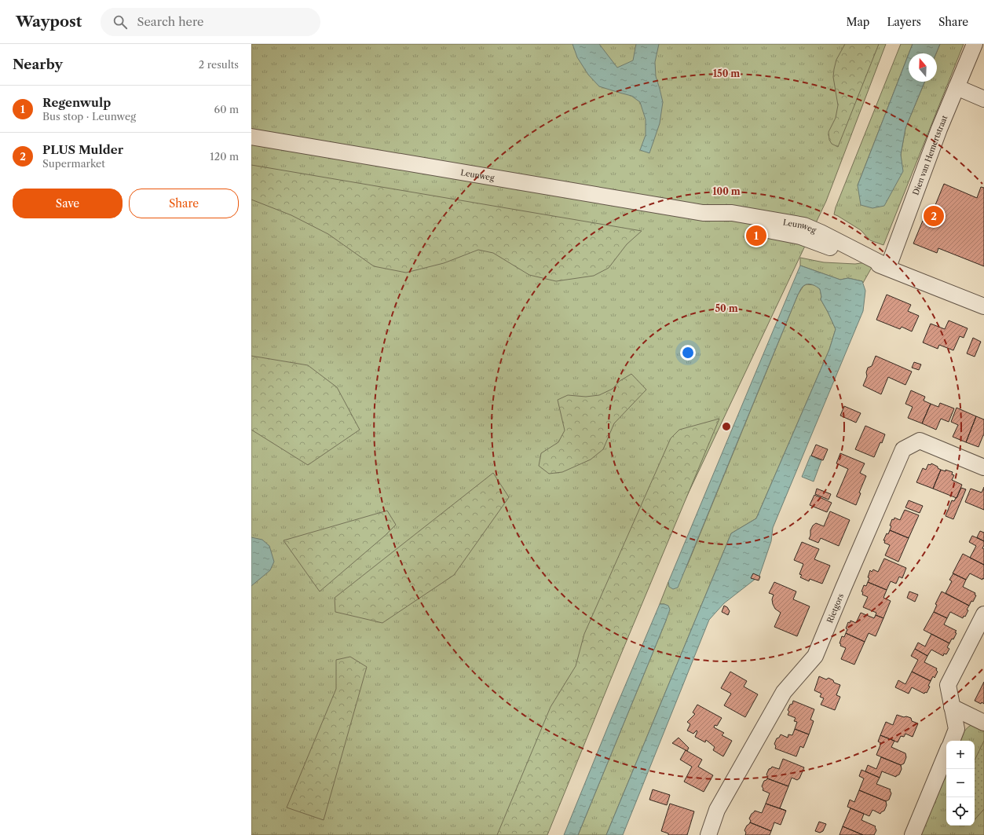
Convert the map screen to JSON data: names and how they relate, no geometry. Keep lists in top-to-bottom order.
{
  "streets": {
    "street": ["Dien van Hemertstraat", "Leunweg", "Rietgors"]
  },
  "crossings": [
    ["Dien van Hemertstraat", "Leunweg"]
  ],
  "north": "top",
  "page": {
    "header": "Waypost",
    "search": "Search here",
    "nav": ["Map", "Layers", "Share"],
    "heading": ["Nearby", "2 results"],
    "list": [
      {
        "mark": "1",
        "name": "Regenwulp",
        "note": "Bus stop · Leunweg",
        "value": "60 m"
      },
      {
        "mark": "2",
        "name": "PLUS Mulder",
        "note": "Supermarket",
        "value": "120 m"
      }
    ],
    "buttons": ["Save", "Share"],
    "pins": ["2", "1"],
    "map_buttons": ["+", "−"]
  },
  "rings": ["150 m", "100 m", "50 m"]
}
